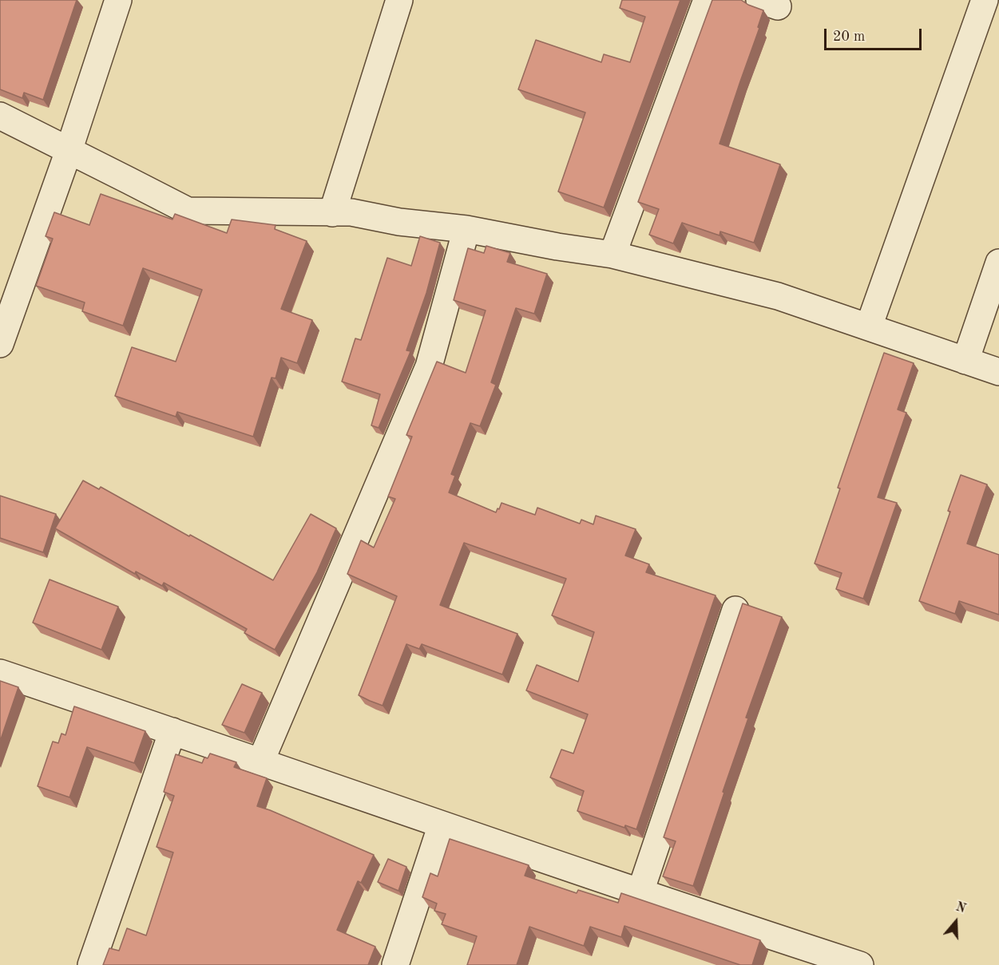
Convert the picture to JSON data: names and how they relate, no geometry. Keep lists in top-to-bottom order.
{
  "scale_bar": "20 m",
  "north": "top"
}
